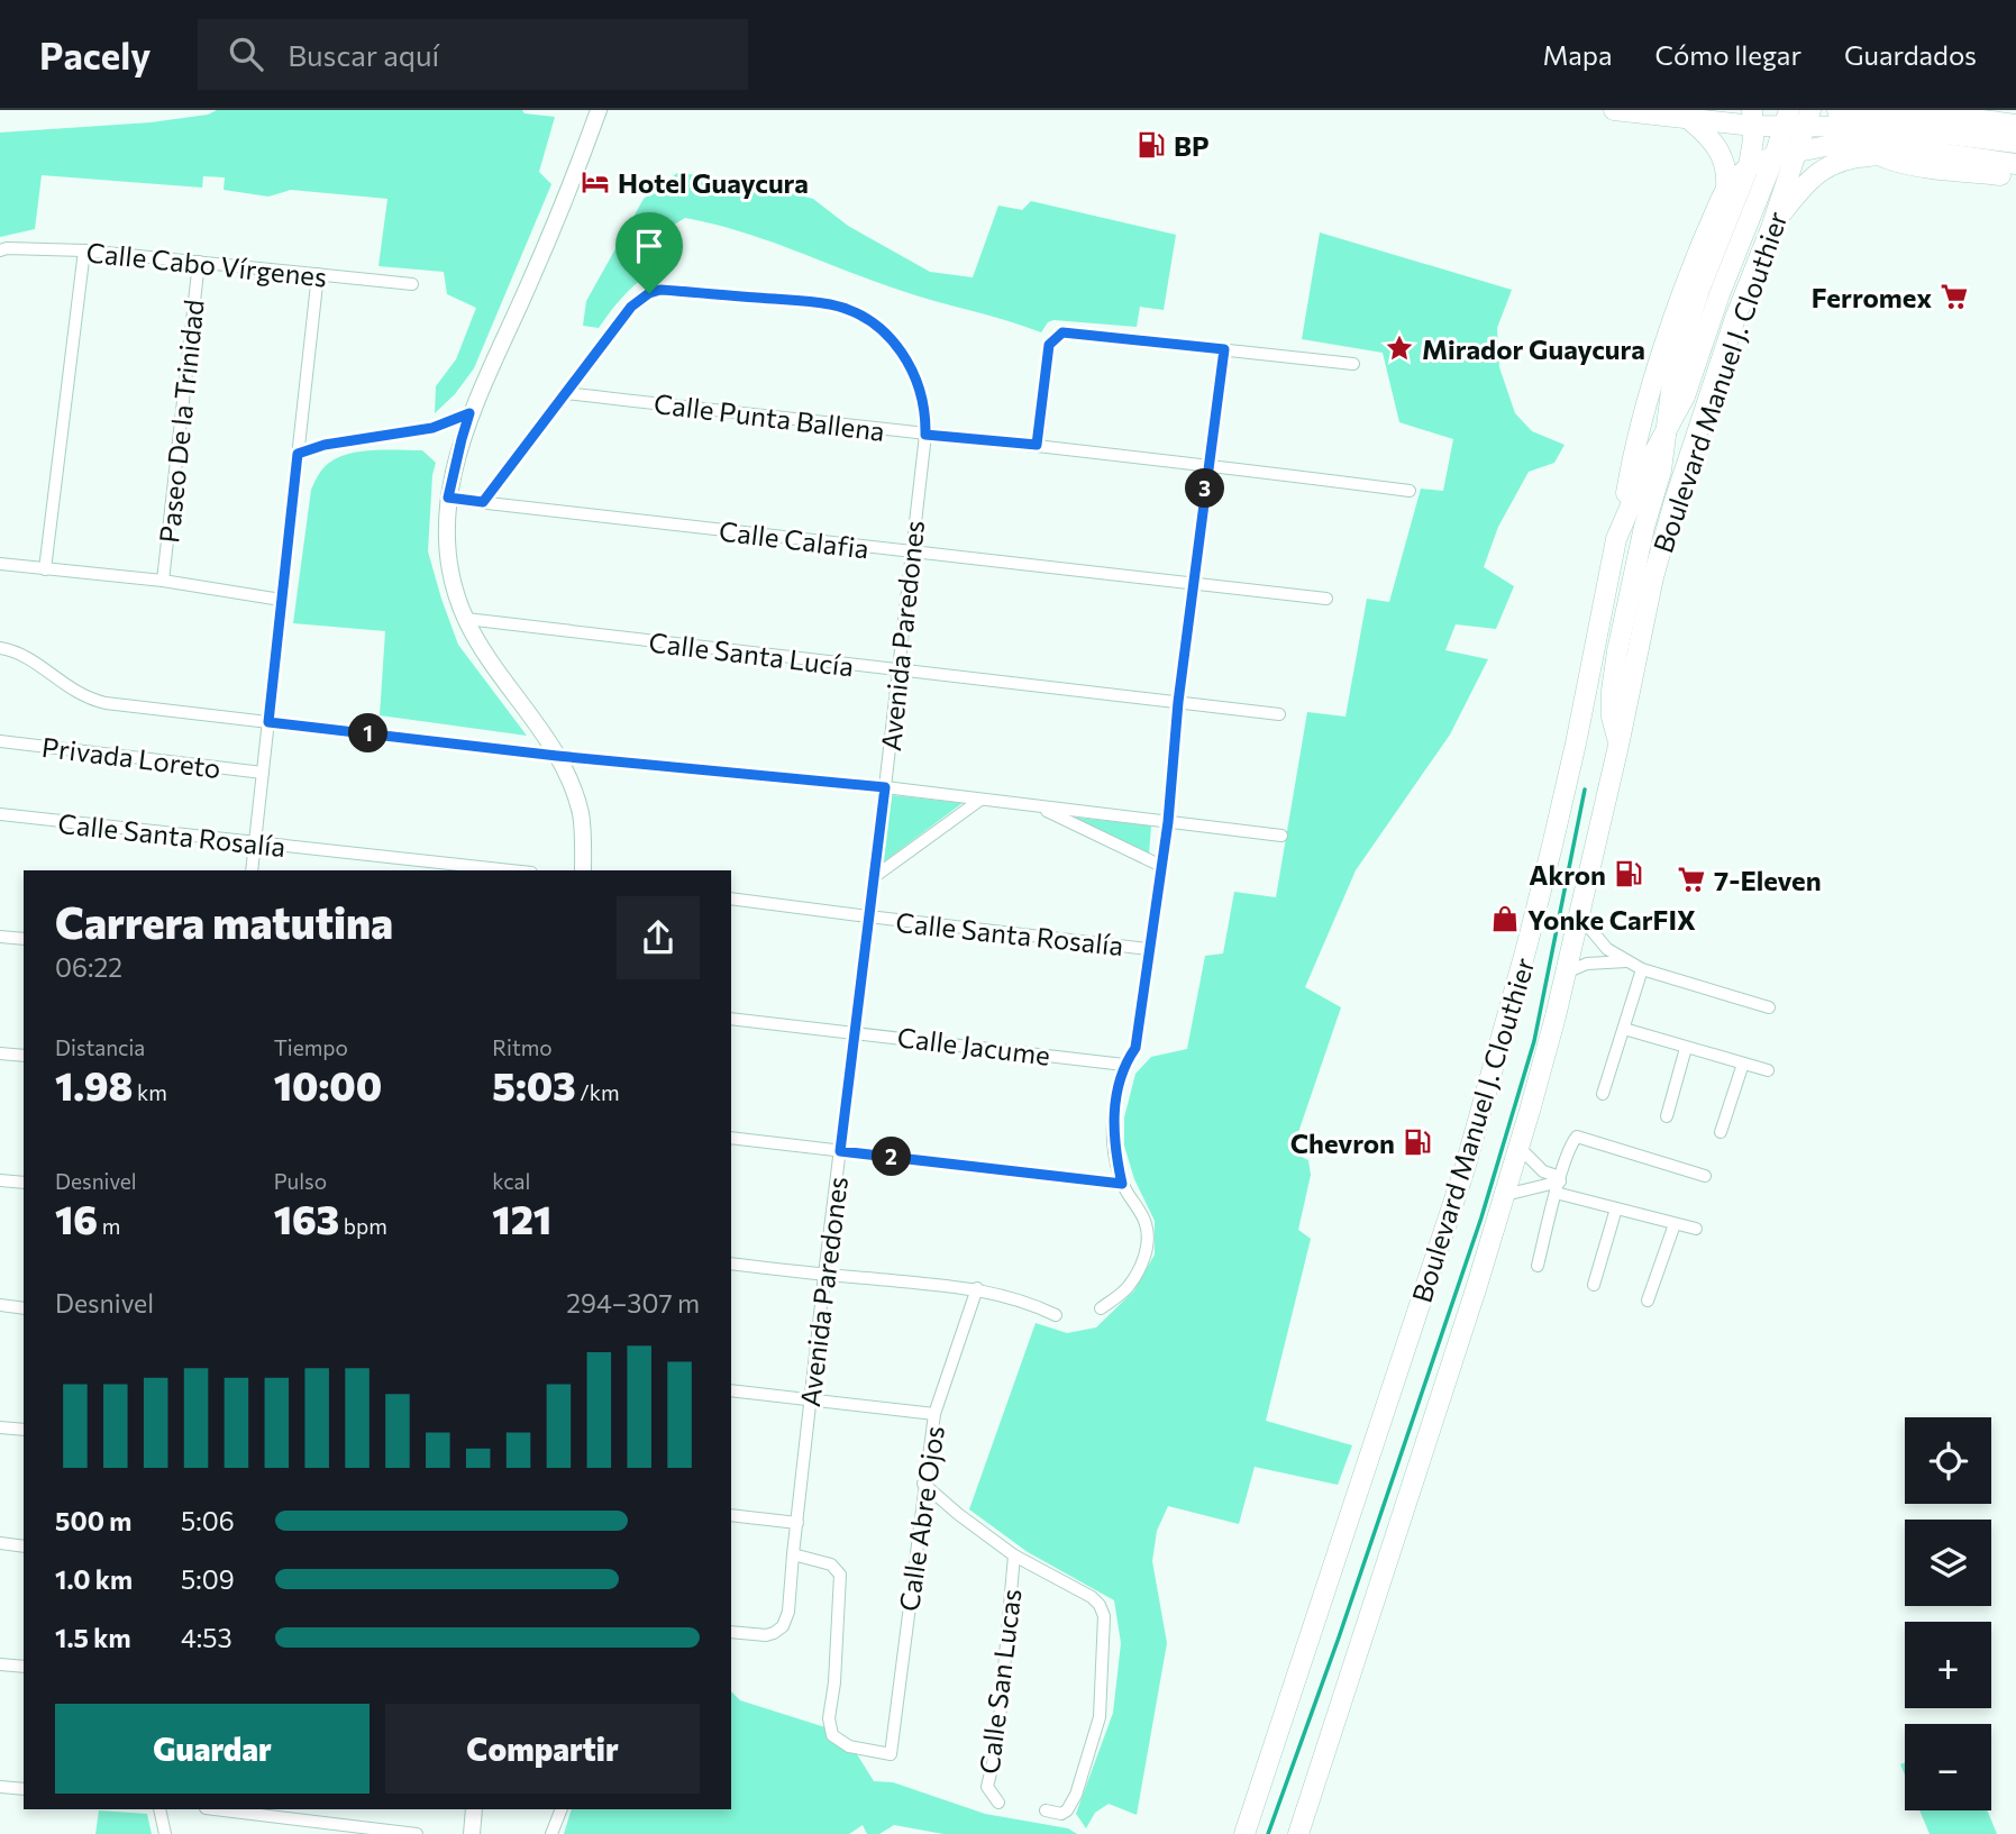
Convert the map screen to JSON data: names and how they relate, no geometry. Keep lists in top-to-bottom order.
{
  "streets": {
    "main road": ["Boulevard Manuel J. Clouthier"],
    "street": [
      "Calle Cabo Vírgenes",
      "Calle Punta Ballena",
      "Paseo De la Trinidad",
      "Calle Calafia",
      "Avenida Paredones",
      "Calle Santa Lucía",
      "Privada Loreto",
      "Calle Santa Rosalía",
      "Calle Jacume",
      "Calle Abre Ojos",
      "Calle San Lucas"
    ]
  },
  "crossings": [
    ["Calle Cabo Vírgenes", "Paseo De la Trinidad"],
    ["Calle Punta Ballena", "Avenida Paredones"],
    ["Calle Calafia", "Avenida Paredones"],
    ["Avenida Paredones", "Calle Santa Lucía"],
    ["Avenida Paredones", "Calle Santa Rosalía"],
    ["Avenida Paredones", "Calle Jacume"],
    ["Avenida Paredones", "Calle Abre Ojos"]
  ],
  "places": {
    "fuel station": ["BP", "Akron", "Chevron"],
    "hotel": ["Hotel Guaycura"],
    "supermarket": ["Ferromex", "7-Eleven"],
    "place": ["Mirador Guaycura"],
    "shop": ["Yonke CarFIX"]
  },
  "page": {
    "header": "Pacely",
    "search": "Buscar aquí",
    "nav": ["Mapa", "Cómo llegar", "Guardados"],
    "pins": ["3", "1", "2"],
    "heading": ["Carrera matutina", "06:22"],
    "stats": [
      ["Distancia", "1.98 km"],
      ["Tiempo", "10:00"],
      ["Ritmo", "5:03 /km"],
      ["Desnivel", "16 m"],
      ["Pulso", "163 bpm"],
      ["kcal", "121"]
    ],
    "chart": ["Desnivel", "294–307 m"],
    "map_buttons": ["+", "−"],
    "list": [
      {
        "name": "500 m",
        "note": "5:06"
      },
      {
        "name": "1.0 km",
        "note": "5:09"
      },
      {
        "name": "1.5 km",
        "note": "4:53"
      }
    ],
    "buttons": ["Guardar", "Compartir"]
  }
}
